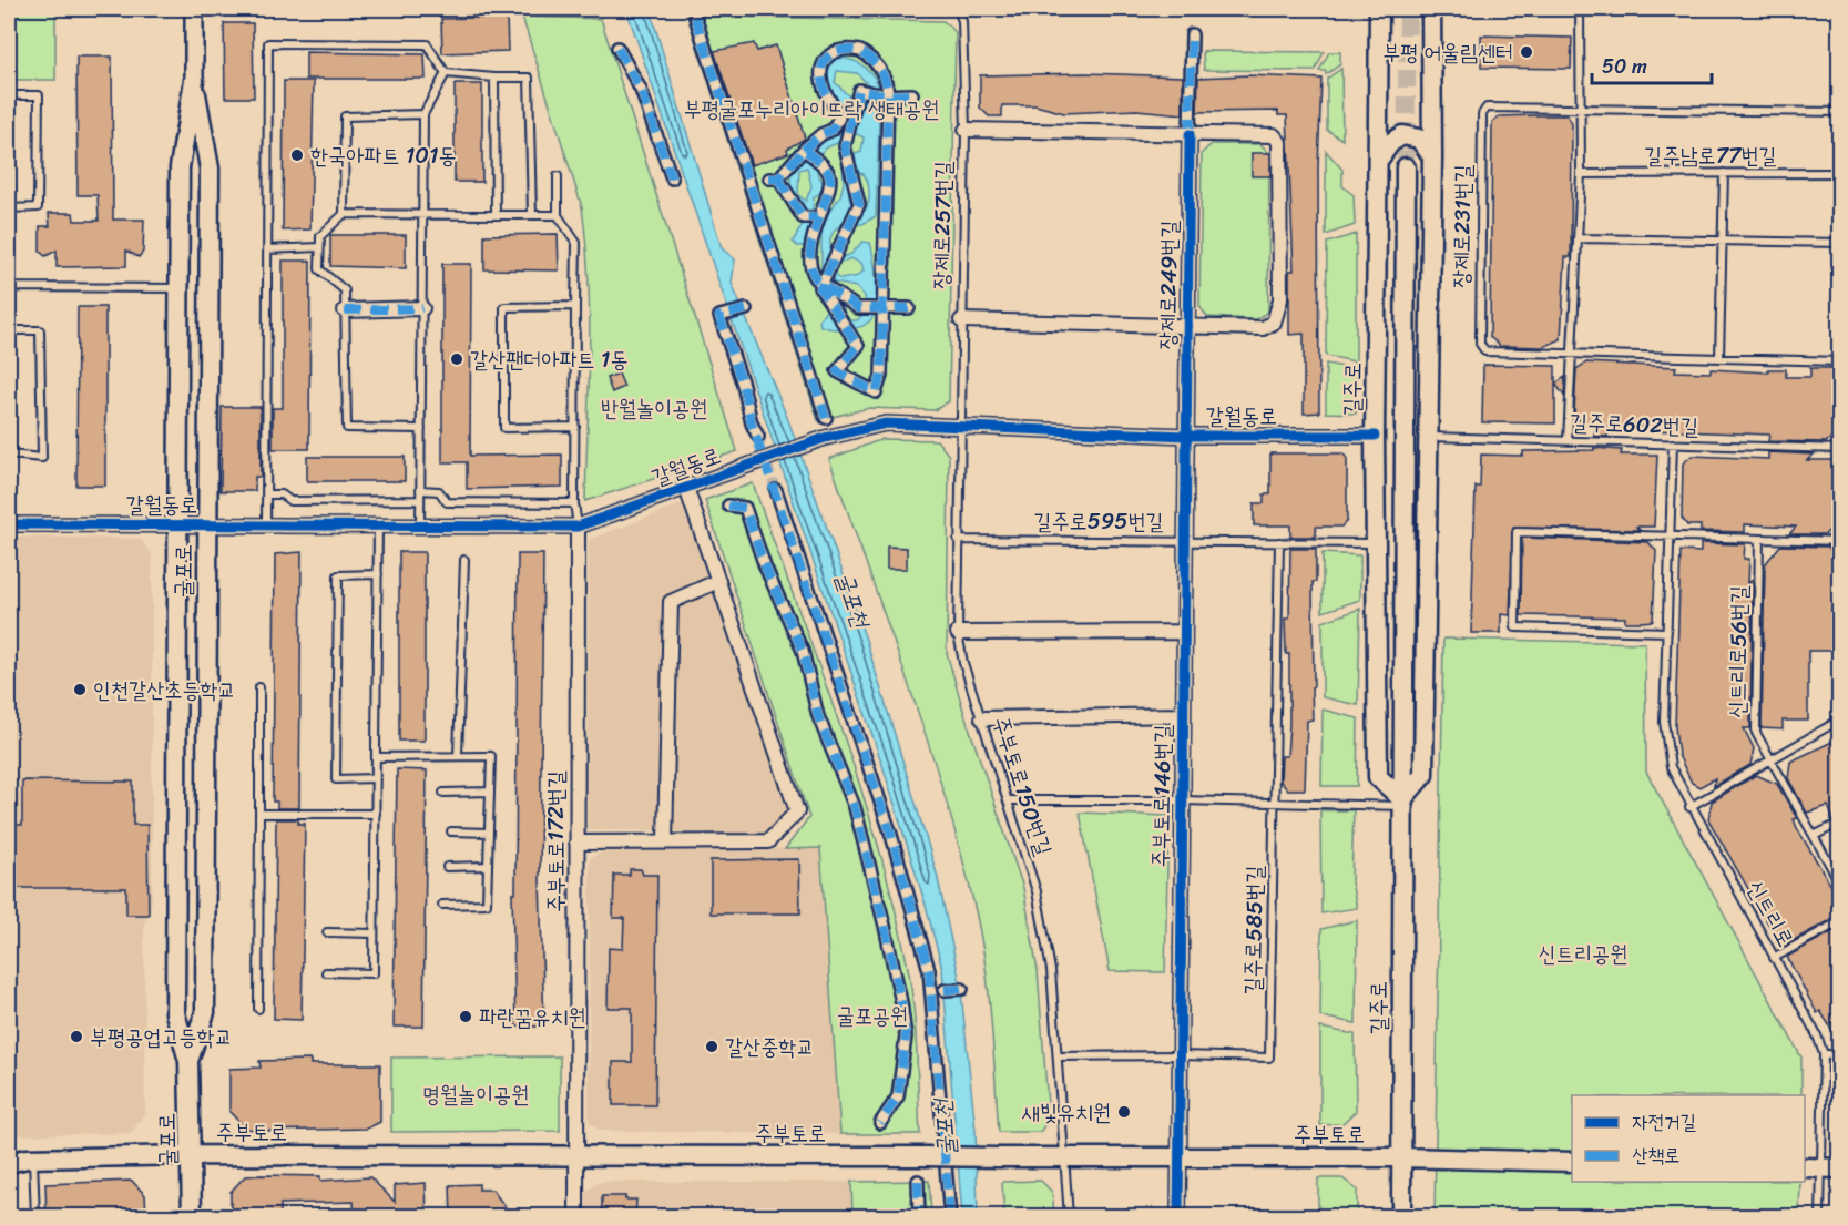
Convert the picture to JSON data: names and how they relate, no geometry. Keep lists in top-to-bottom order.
{
  "streets": {
    "main road": ["길주로", "굴포로", "주부토로"],
    "street": [
      "장제로257번길",
      "장제로249번길",
      "갈월동로",
      "주부토로146번길",
      "주부토로172번길"
    ],
    "lane": [
      "길주남로77번길",
      "장제로231번길",
      "길주로602번길",
      "길주로595번길",
      "신트리로56번길",
      "주부토로150번길",
      "신트리로",
      "길주로585번길"
    ]
  },
  "crossings": [
    ["장제로257번길", "장제로249번길"],
    ["장제로257번길", "갈월동로"],
    ["장제로257번길", "주부토로150번길"],
    ["장제로249번길", "갈월동로"],
    ["장제로249번길", "주부토로146번길"],
    ["길주로", "갈월동로"],
    ["길주로", "길주로595번길"],
    ["길주로", "주부토로"],
    ["갈월동로", "굴포로"],
    ["갈월동로", "주부토로150번길"],
    ["갈월동로", "주부토로146번길"],
    ["갈월동로", "주부토로172번길"],
    ["길주로602번길", "신트리로"],
    ["길주로595번길", "주부토로150번길"],
    ["길주로595번길", "주부토로146번길"],
    ["길주로595번길", "길주로585번길"],
    ["굴포로", "주부토로"],
    ["주부토로150번길", "주부토로"],
    ["주부토로146번길", "길주로585번길"],
    ["주부토로146번길", "주부토로"],
    ["주부토로172번길", "주부토로"]
  ],
  "water": ["굴포천"],
  "parks": [
    "부평굴포누리아이뜨락 생태공원",
    "반월놀이공원",
    "신트리공원",
    "굴포공원",
    "명월놀이공원"
  ],
  "places": [
    "부평 어울림센터",
    "한국아파트 101동",
    "갈산팬더아파트 1동",
    "인천갈산초등학교",
    "파란꿈유치원",
    "부평공업고등학교",
    "갈산중학교",
    "새빛유치원"
  ],
  "legend": ["자전거길", "산책로"],
  "scale_bar": "50 m"
}
